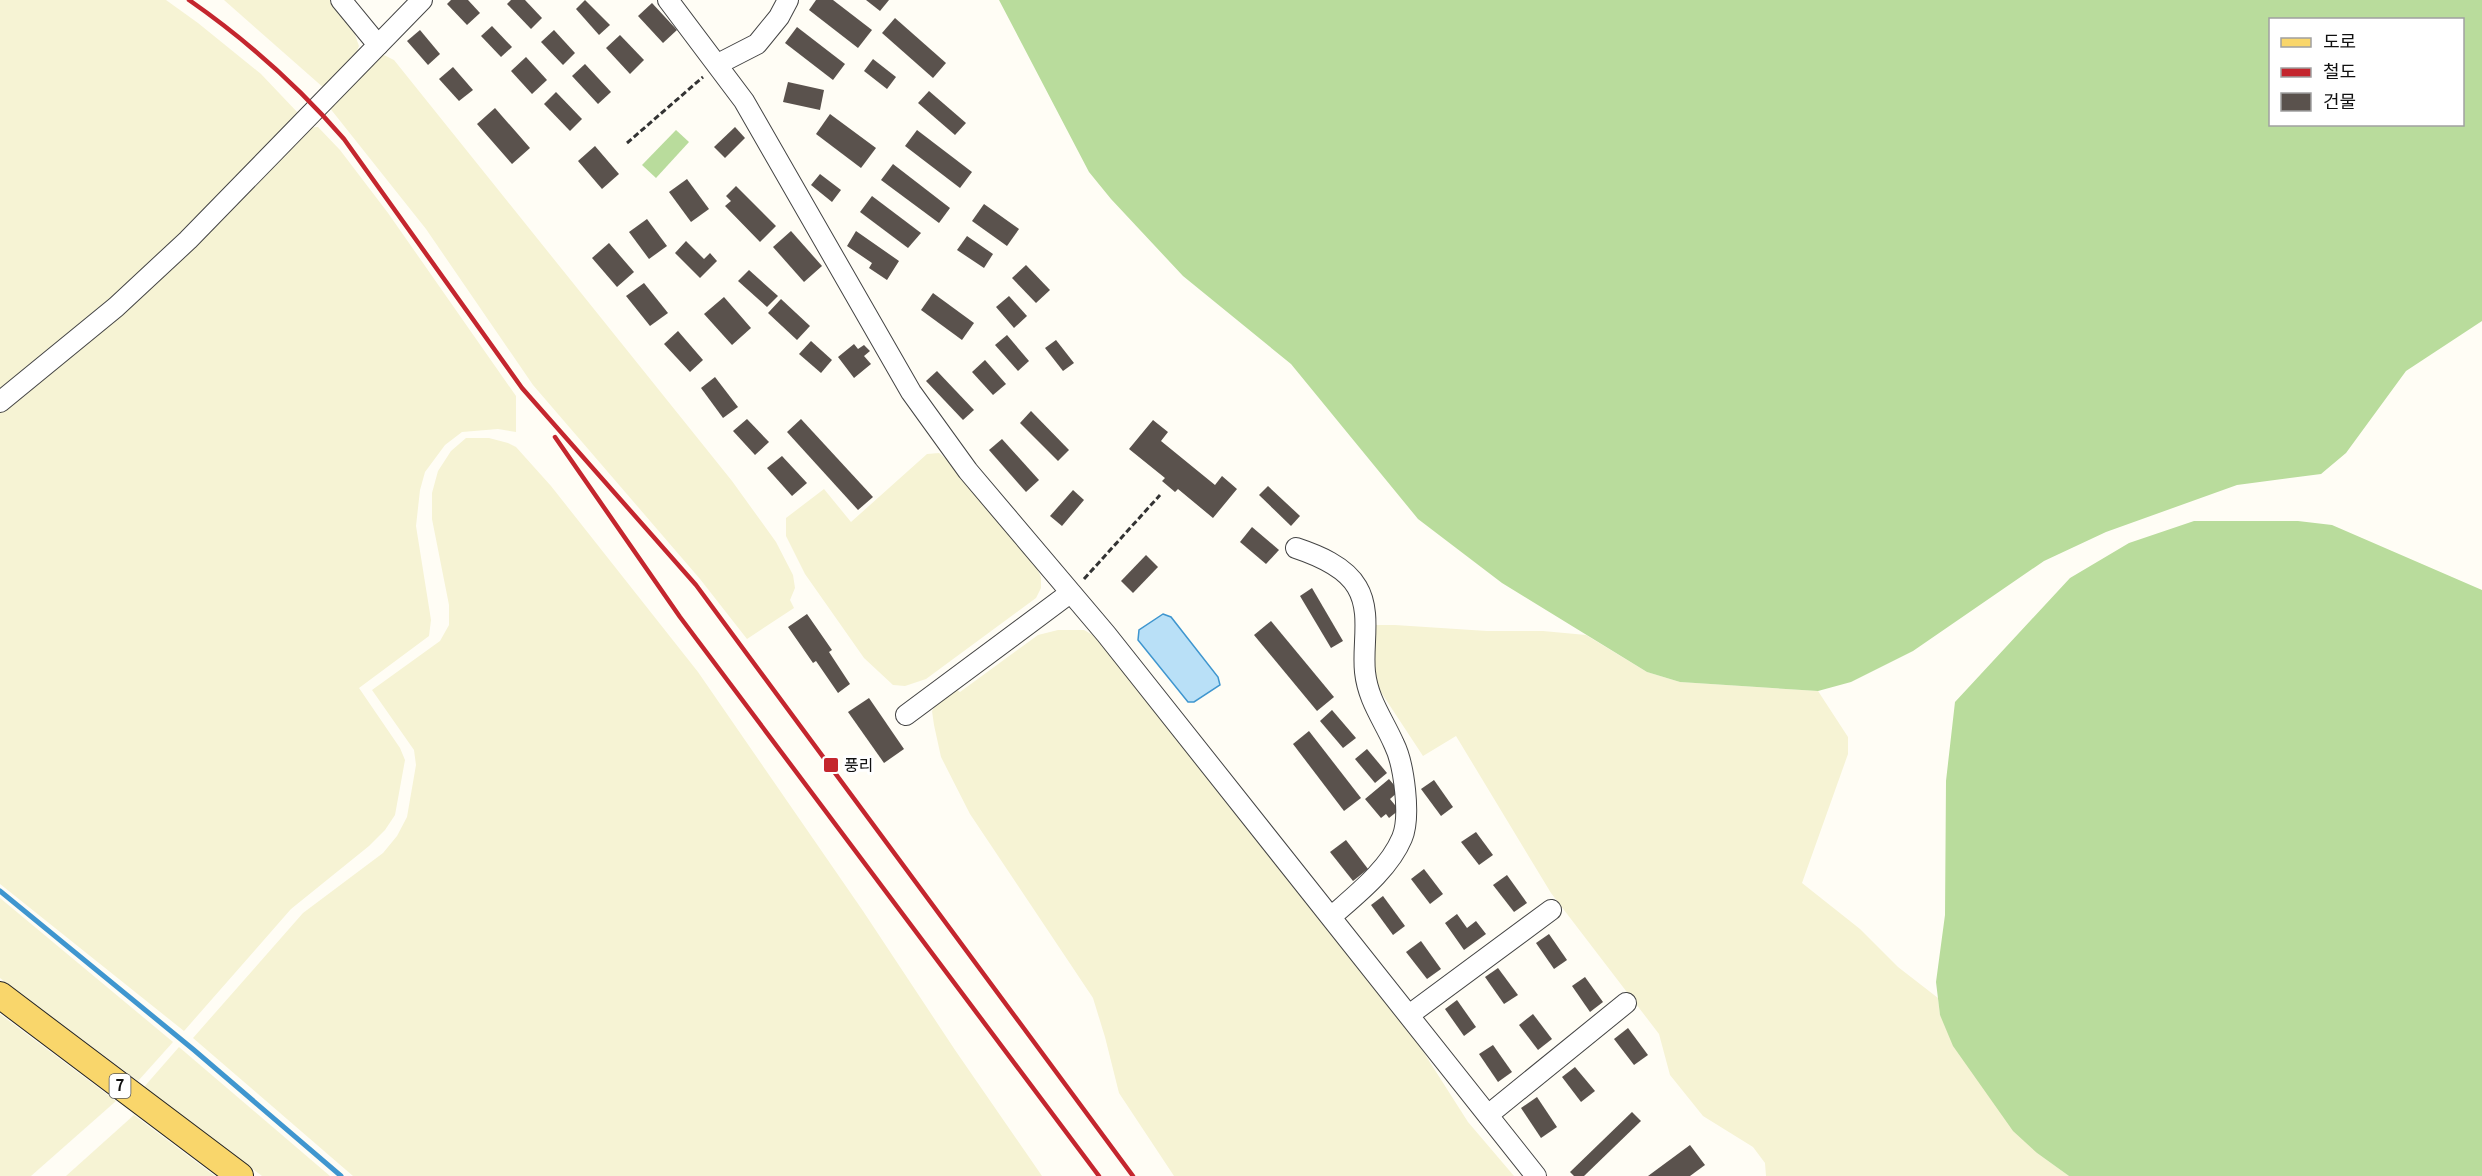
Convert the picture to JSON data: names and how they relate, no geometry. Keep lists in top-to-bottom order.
{
  "streets": {
    "main road": ["7"]
  },
  "places": {
    "transit": ["풍리"]
  },
  "legend": ["도로", "철도", "건물"]
}
